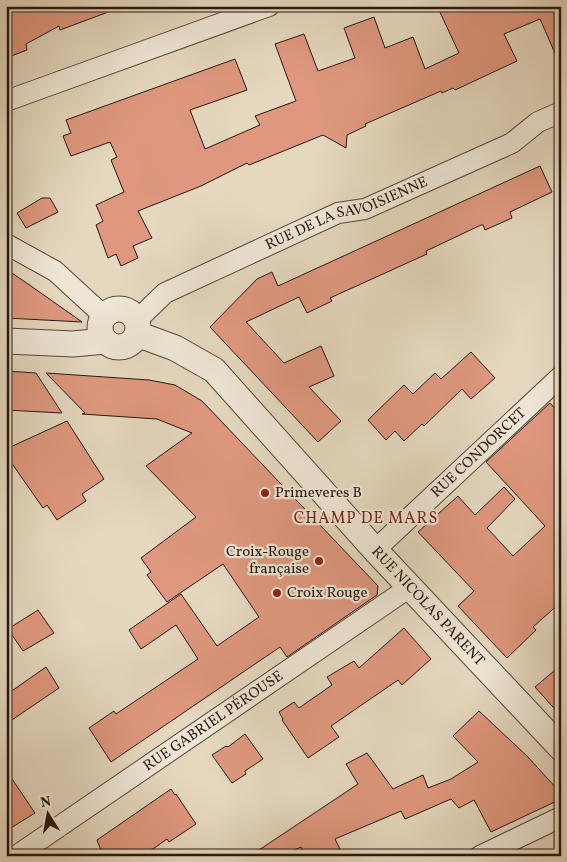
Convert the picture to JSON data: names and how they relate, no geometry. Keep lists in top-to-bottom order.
{
  "streets": {
    "street": [
      "RUE DE LA SAVOISIENNE",
      "RUE CONDORCET",
      "RUE NICOLAS PARENT",
      "RUE GABRIEL PÉROUSE"
    ]
  },
  "crossings": [
    ["RUE DE LA SAVOISIENNE", "RUE NICOLAS PARENT"],
    ["RUE CONDORCET", "RUE NICOLAS PARENT"],
    ["RUE NICOLAS PARENT", "RUE GABRIEL PÉROUSE"]
  ],
  "districts": ["CHAMP DE MARS"],
  "places": ["Primeveres B", "Croix-Rouge française", "Croix Rouge"],
  "north": "top"
}
